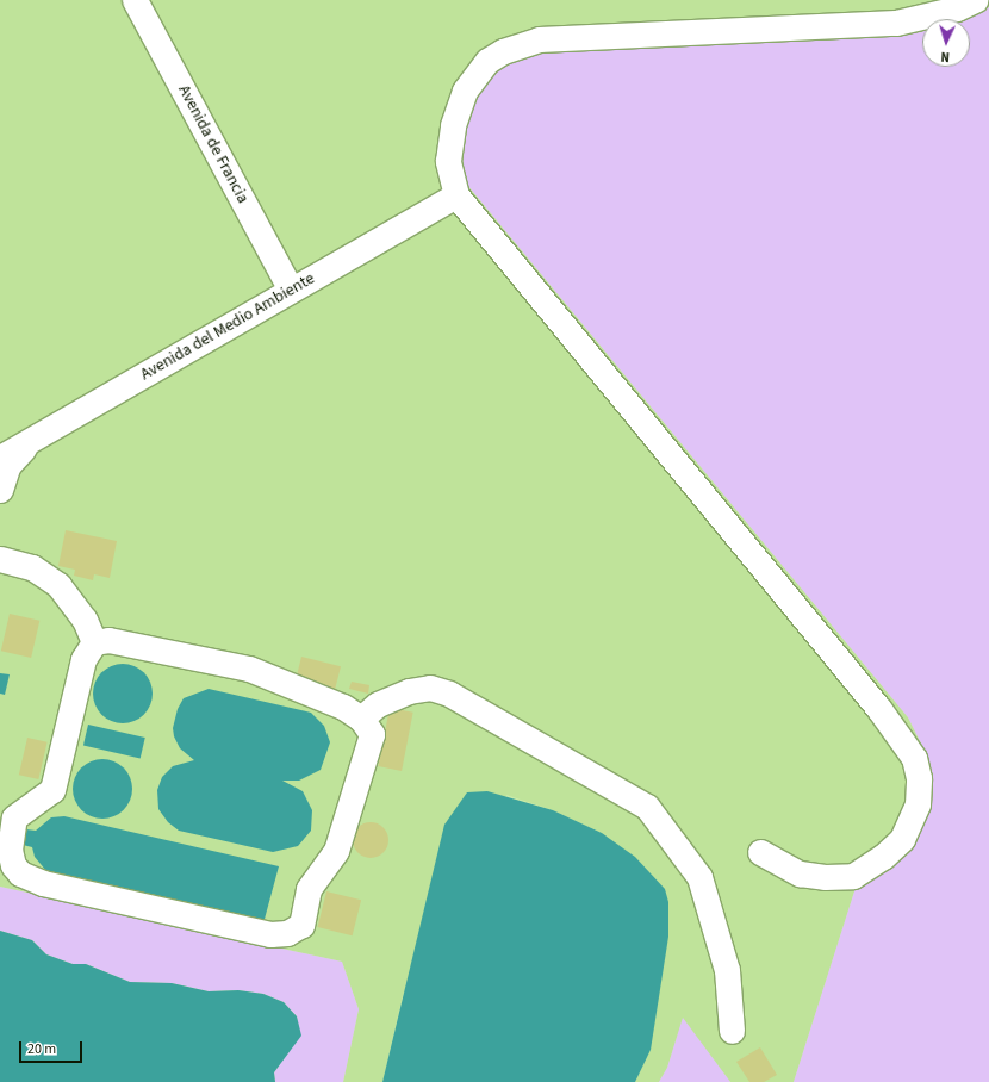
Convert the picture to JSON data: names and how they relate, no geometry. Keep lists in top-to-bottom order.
{
  "streets": {
    "street": ["Avenida de Francia", "Avenida del Medio Ambiente"]
  },
  "crossings": [
    ["Avenida de Francia", "Avenida del Medio Ambiente"]
  ],
  "scale_bar": "20 m",
  "north": "bottom"
}
